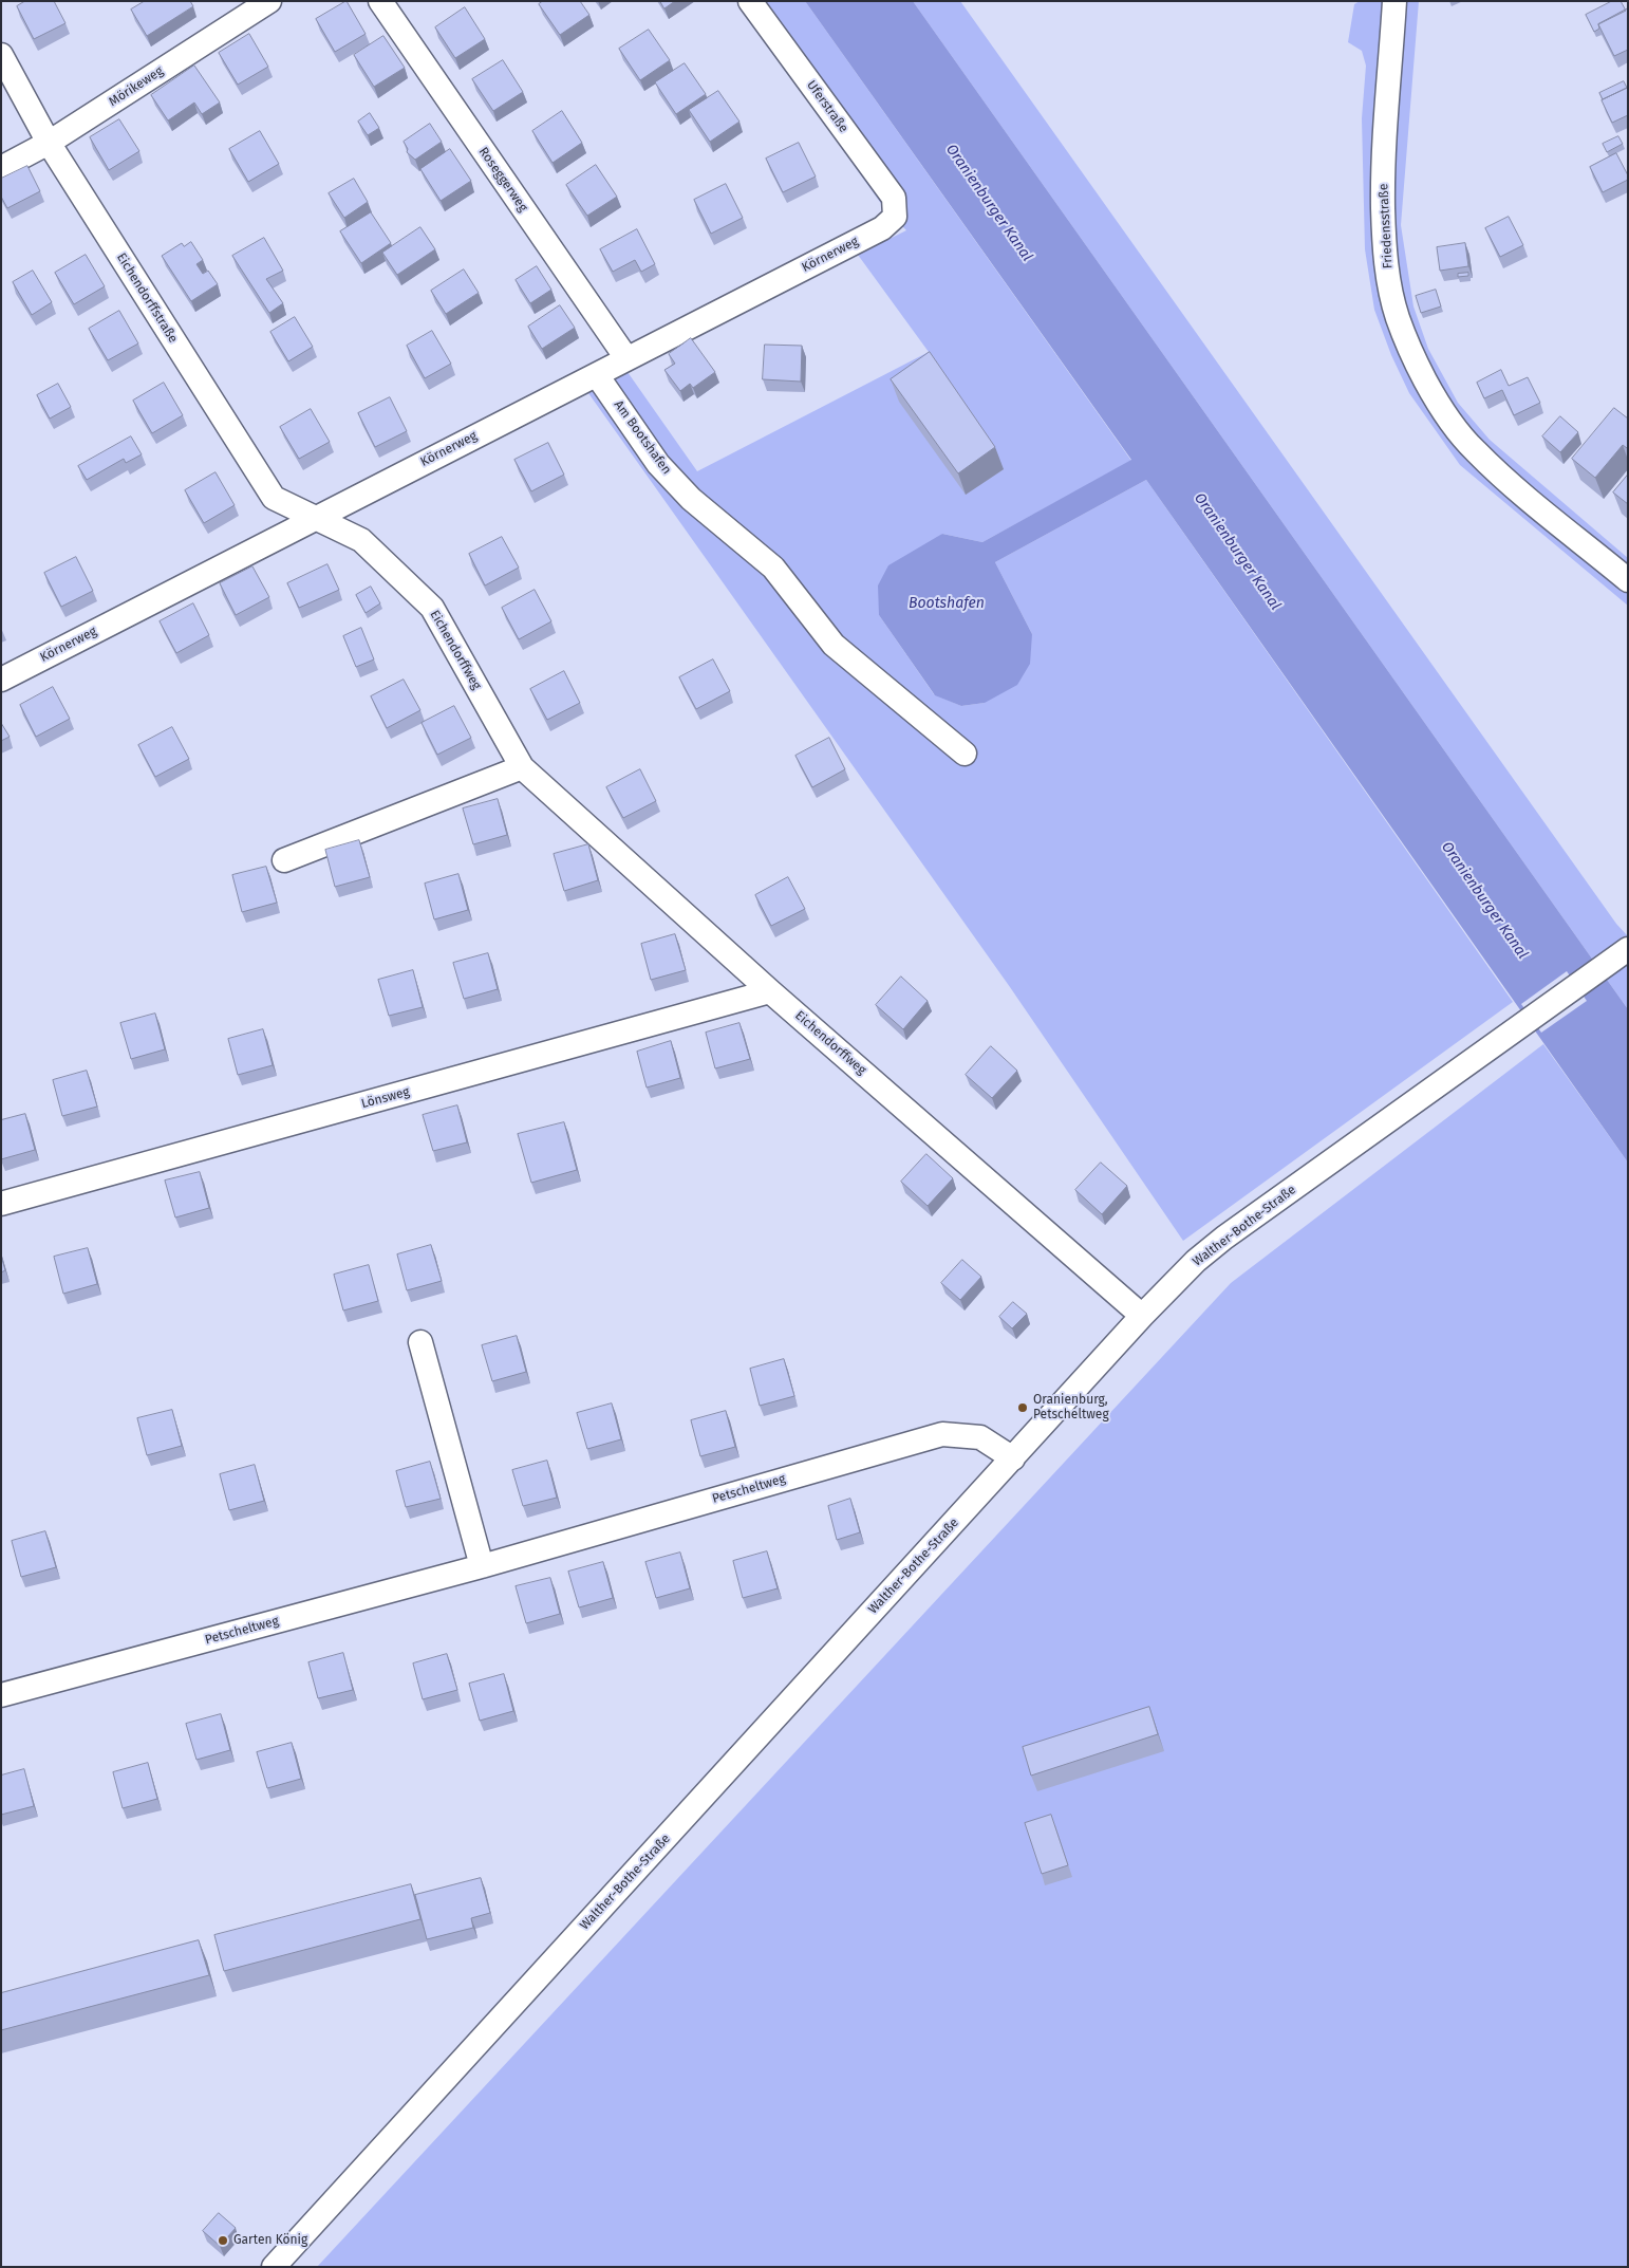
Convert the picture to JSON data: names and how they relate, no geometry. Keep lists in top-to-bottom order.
{
  "streets": {
    "street": [
      "Mörikeweg",
      "Uferstraße",
      "Roseggerweg",
      "Friedensstraße",
      "Körnerweg",
      "Eichendorffstraße",
      "Am Bootshafen",
      "Eichendorffweg",
      "Lönsweg",
      "Walther-Bothe-Straße",
      "Petscheltweg"
    ]
  },
  "crossings": [
    ["Mörikeweg", "Eichendorffstraße"],
    ["Uferstraße", "Körnerweg"],
    ["Roseggerweg", "Körnerweg"],
    ["Körnerweg", "Eichendorffstraße"],
    ["Körnerweg", "Am Bootshafen"],
    ["Körnerweg", "Eichendorffweg"],
    ["Eichendorffstraße", "Eichendorffweg"],
    ["Eichendorffweg", "Lönsweg"],
    ["Eichendorffweg", "Walther-Bothe-Straße"],
    ["Walther-Bothe-Straße", "Petscheltweg"]
  ],
  "water": ["Oranienburger Kanal", "Bootshafen"],
  "places": ["Oranienburg, Petscheltweg", "Garten König"]
}
